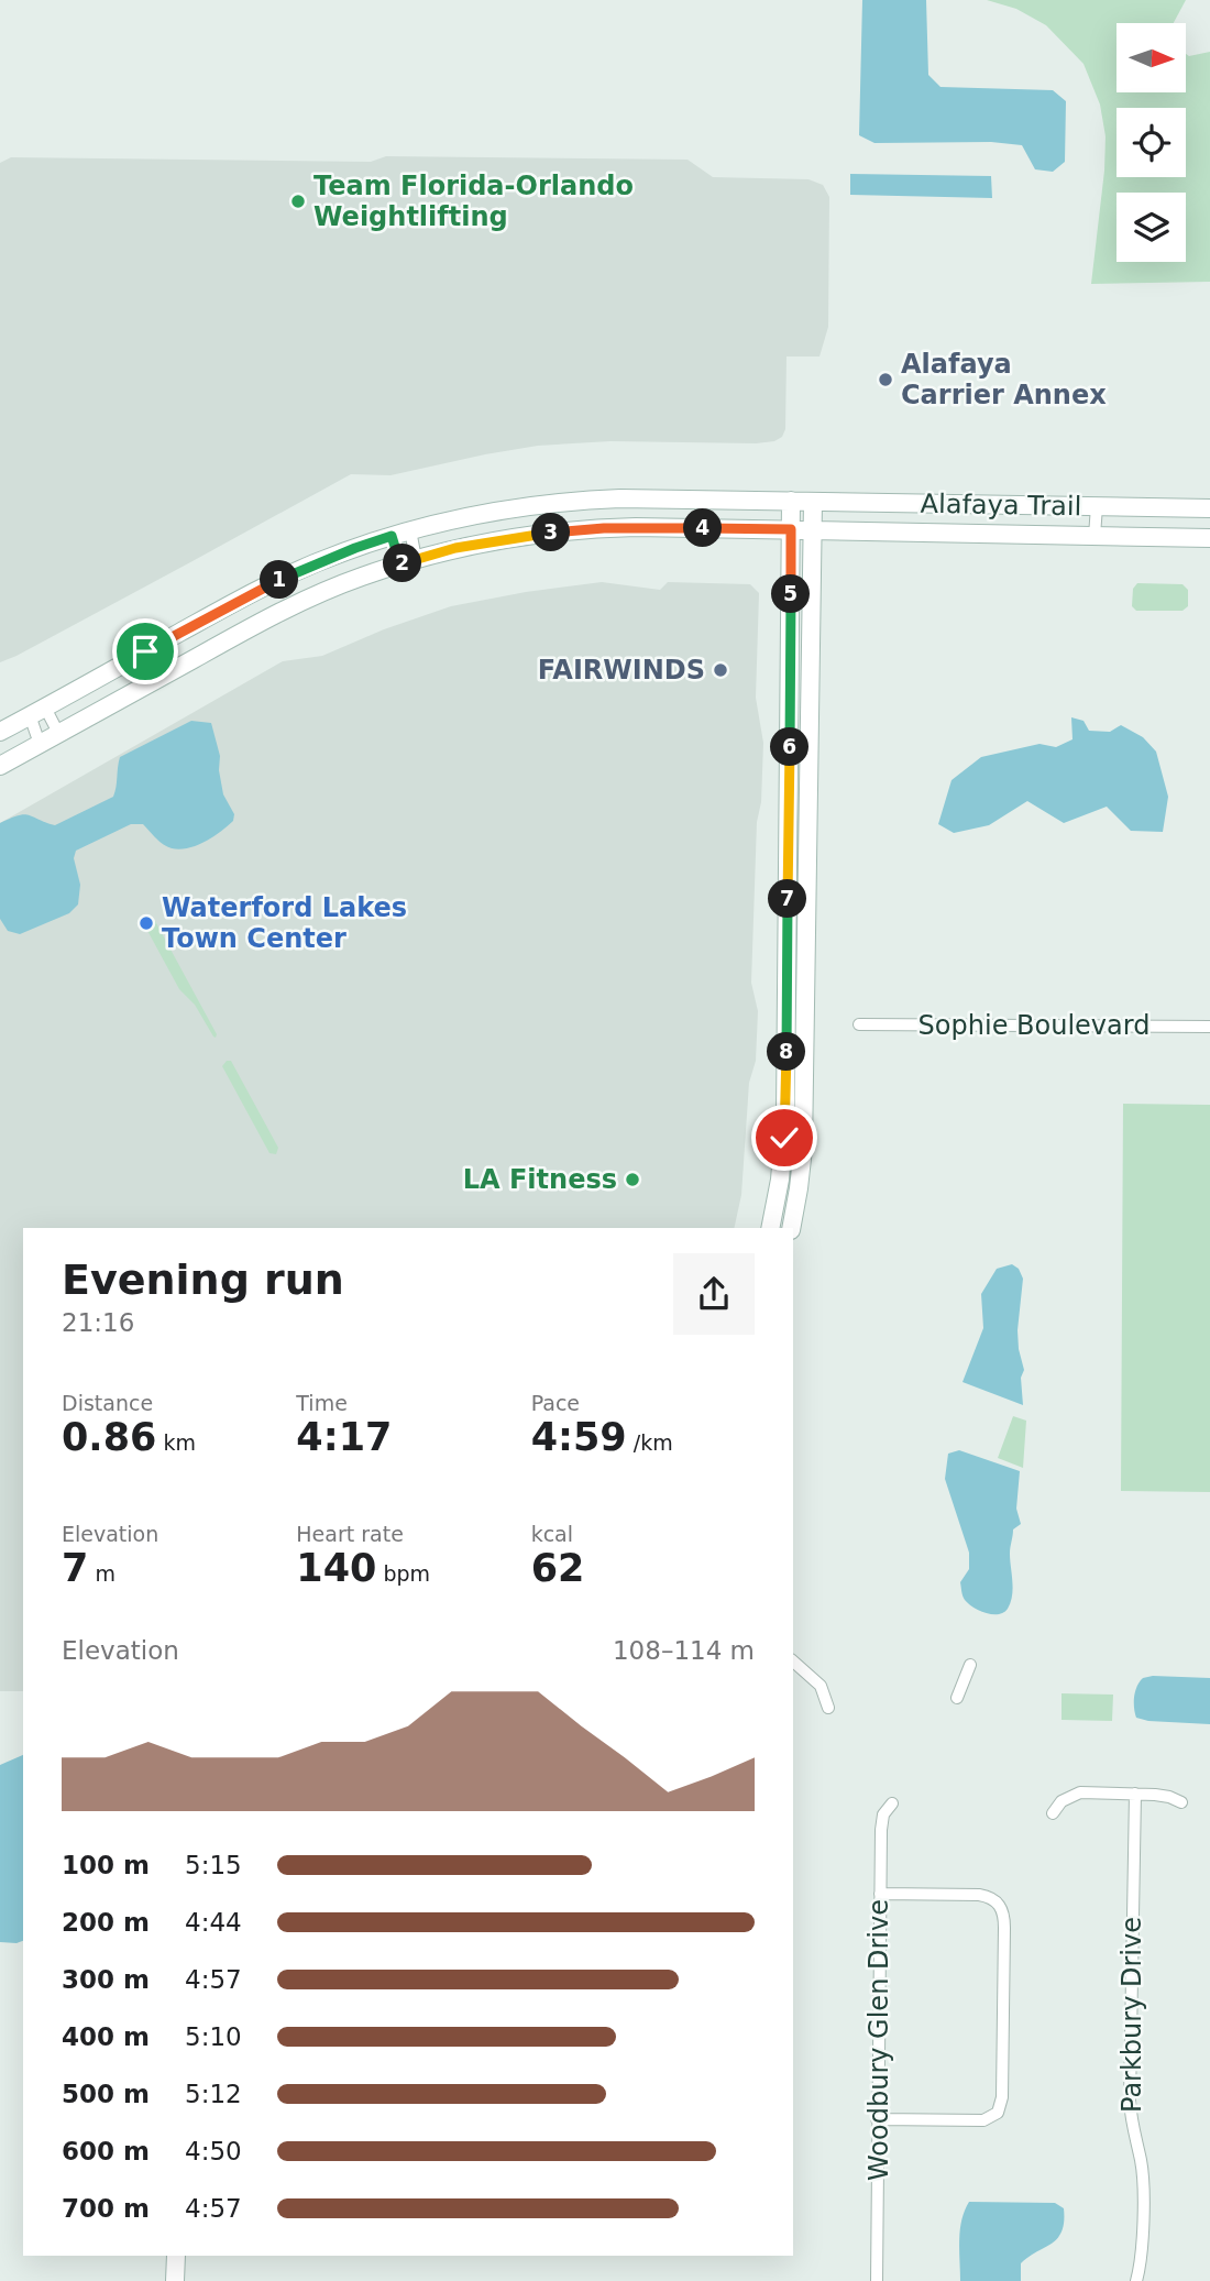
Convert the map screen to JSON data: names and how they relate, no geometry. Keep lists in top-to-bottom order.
{
  "streets": {
    "main road": ["Alafaya Trail"],
    "street": ["Sophie Boulevard", "Parkbury Drive", "Woodbury Glen Drive"]
  },
  "places": [
    "Team Florida-Orlando Weightlifting",
    "Alafaya Carrier Annex",
    "FAIRWINDS",
    "Waterford Lakes Town Center",
    "LA Fitness"
  ],
  "north": "right",
  "page": {
    "pins": [
      "4",
      "3",
      "2",
      "1",
      "5",
      "6",
      "7",
      "8"
    ],
    "heading": ["Evening run", "21:16"],
    "stats": [
      ["Distance", "0.86 km"],
      ["Time", "4:17"],
      ["Pace", "4:59 /km"],
      ["Elevation", "7 m"],
      ["Heart rate", "140 bpm"],
      ["kcal", "62"]
    ],
    "chart": ["Elevation", "108–114 m"],
    "list": [
      {
        "name": "100 m",
        "note": "5:15"
      },
      {
        "name": "200 m",
        "note": "4:44"
      },
      {
        "name": "300 m",
        "note": "4:57"
      },
      {
        "name": "400 m",
        "note": "5:10"
      },
      {
        "name": "500 m",
        "note": "5:12"
      },
      {
        "name": "600 m",
        "note": "4:50"
      },
      {
        "name": "700 m",
        "note": "4:57"
      }
    ]
  }
}
